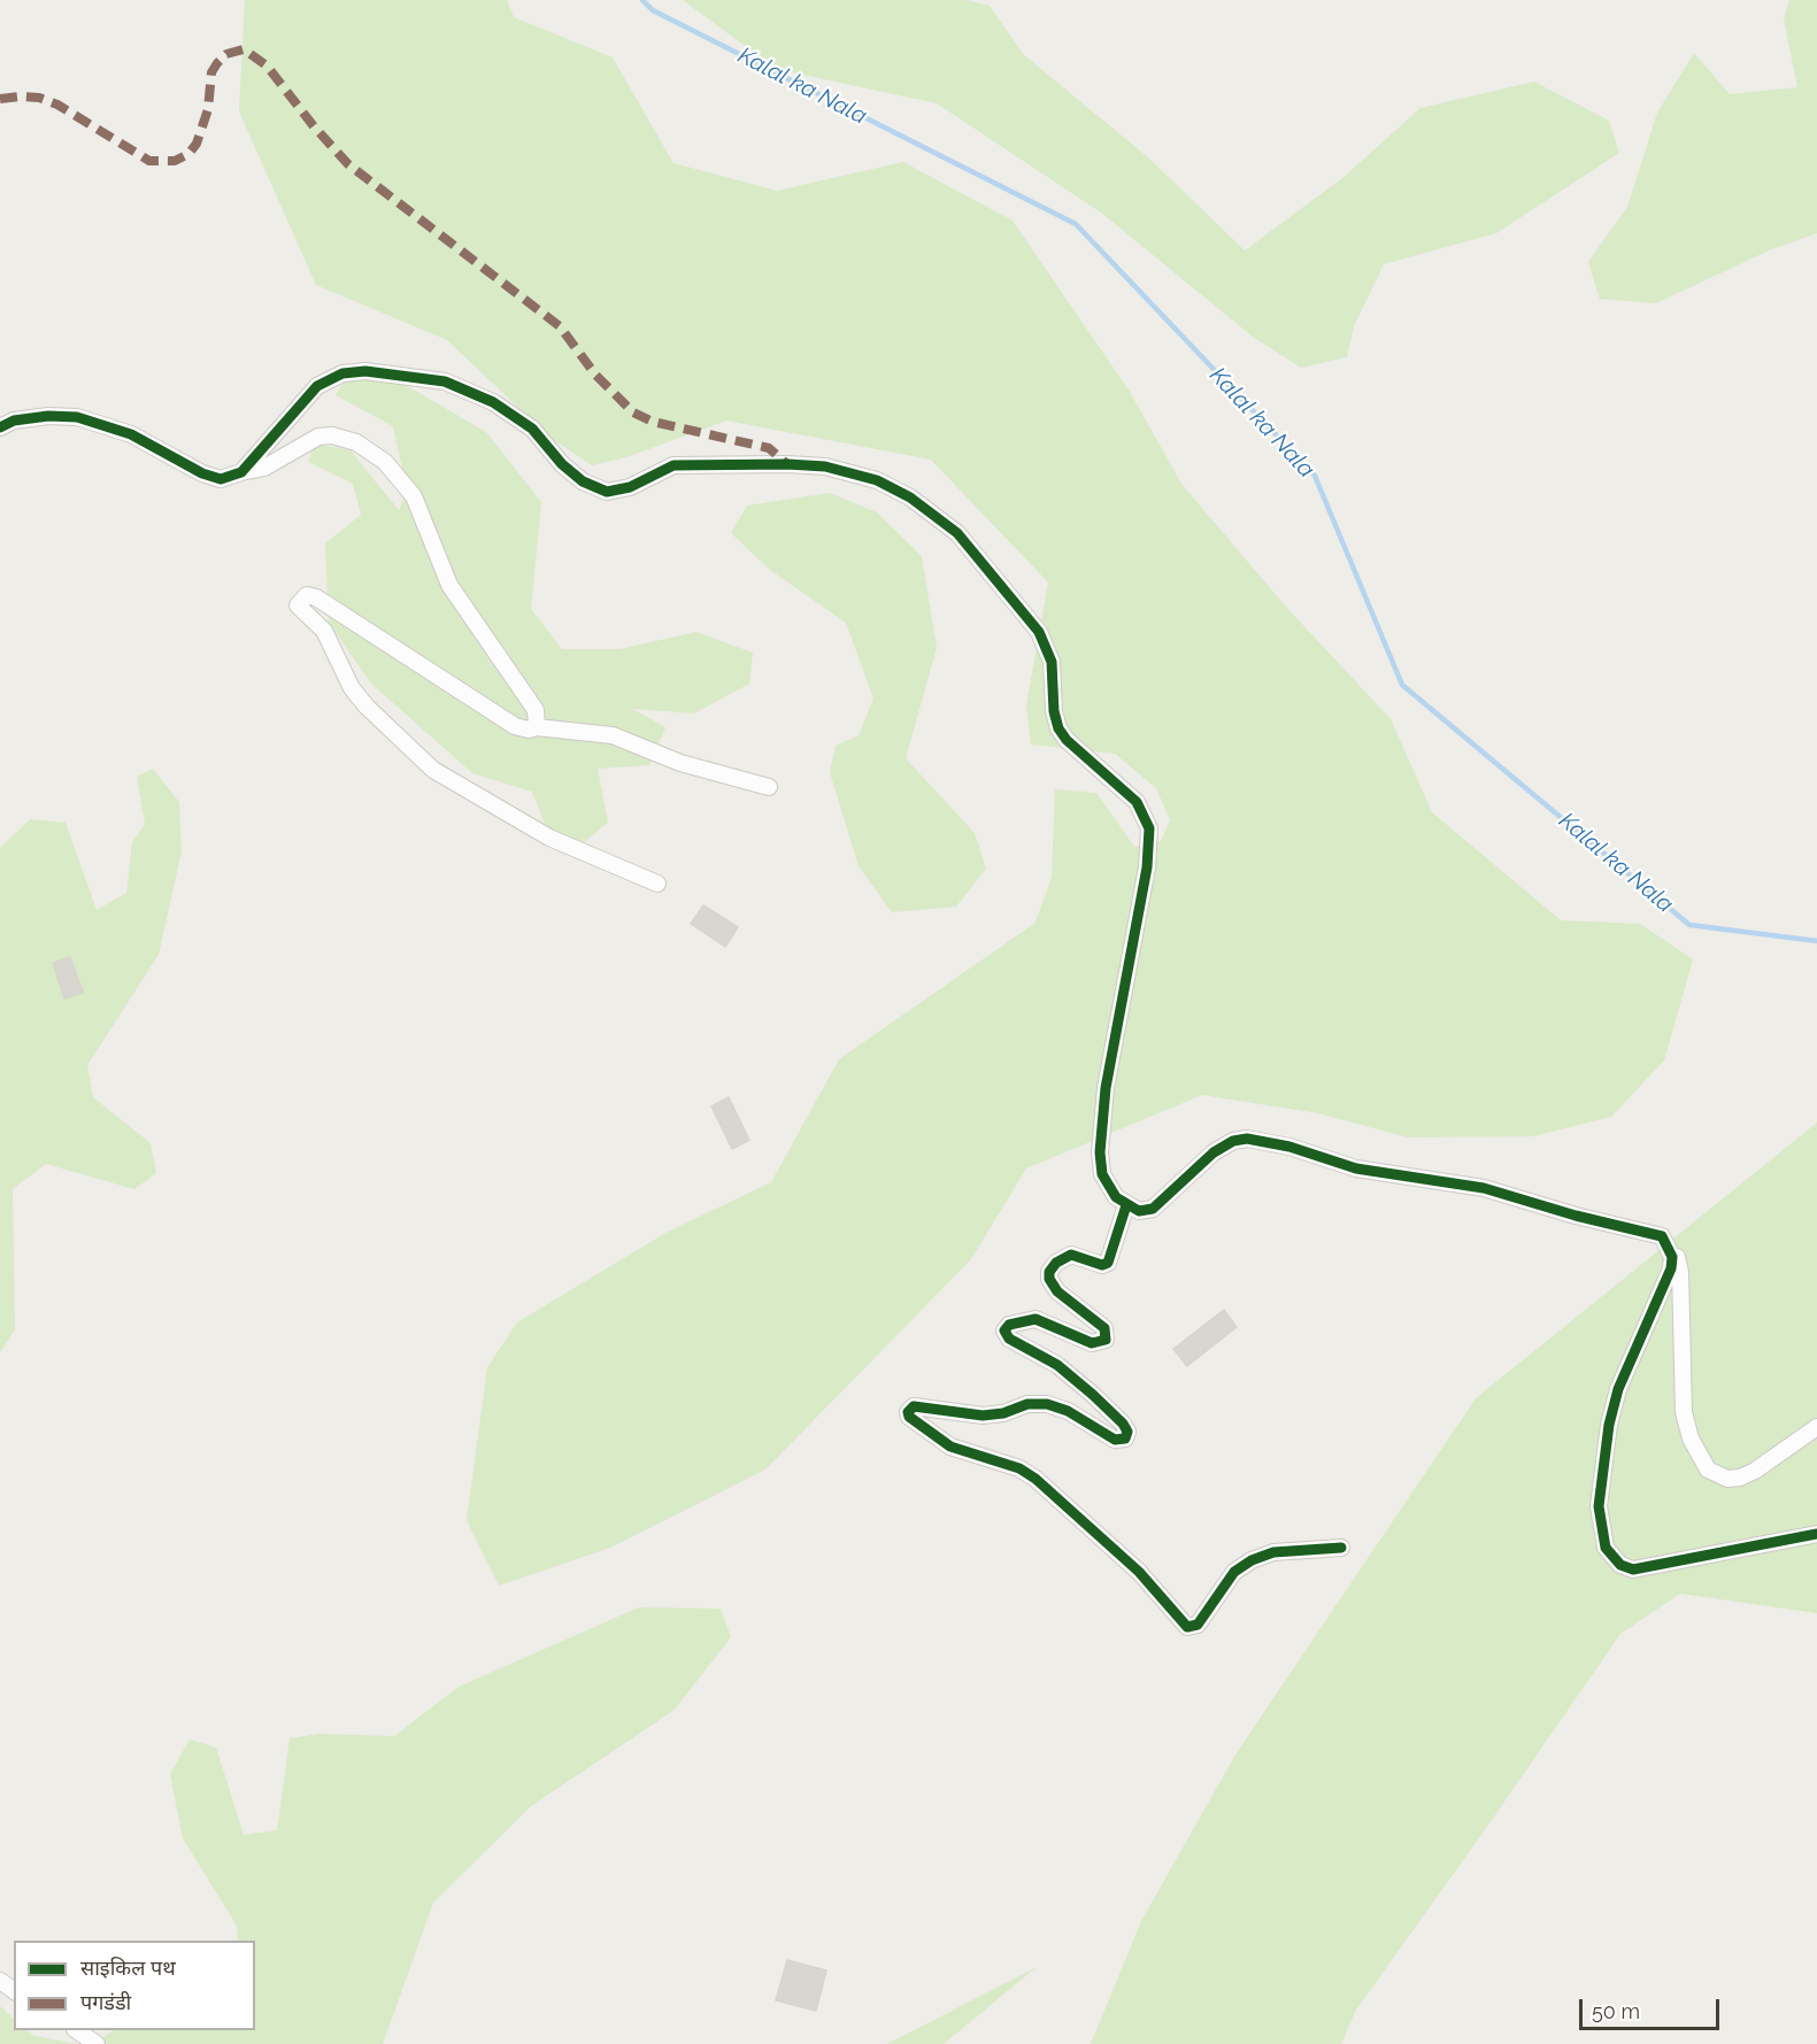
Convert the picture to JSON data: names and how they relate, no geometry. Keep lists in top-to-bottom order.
{
  "water": ["Kalal ka Nala"],
  "legend": ["साइकिल पथ", "पगडंडी"],
  "scale_bar": "50 m"
}
